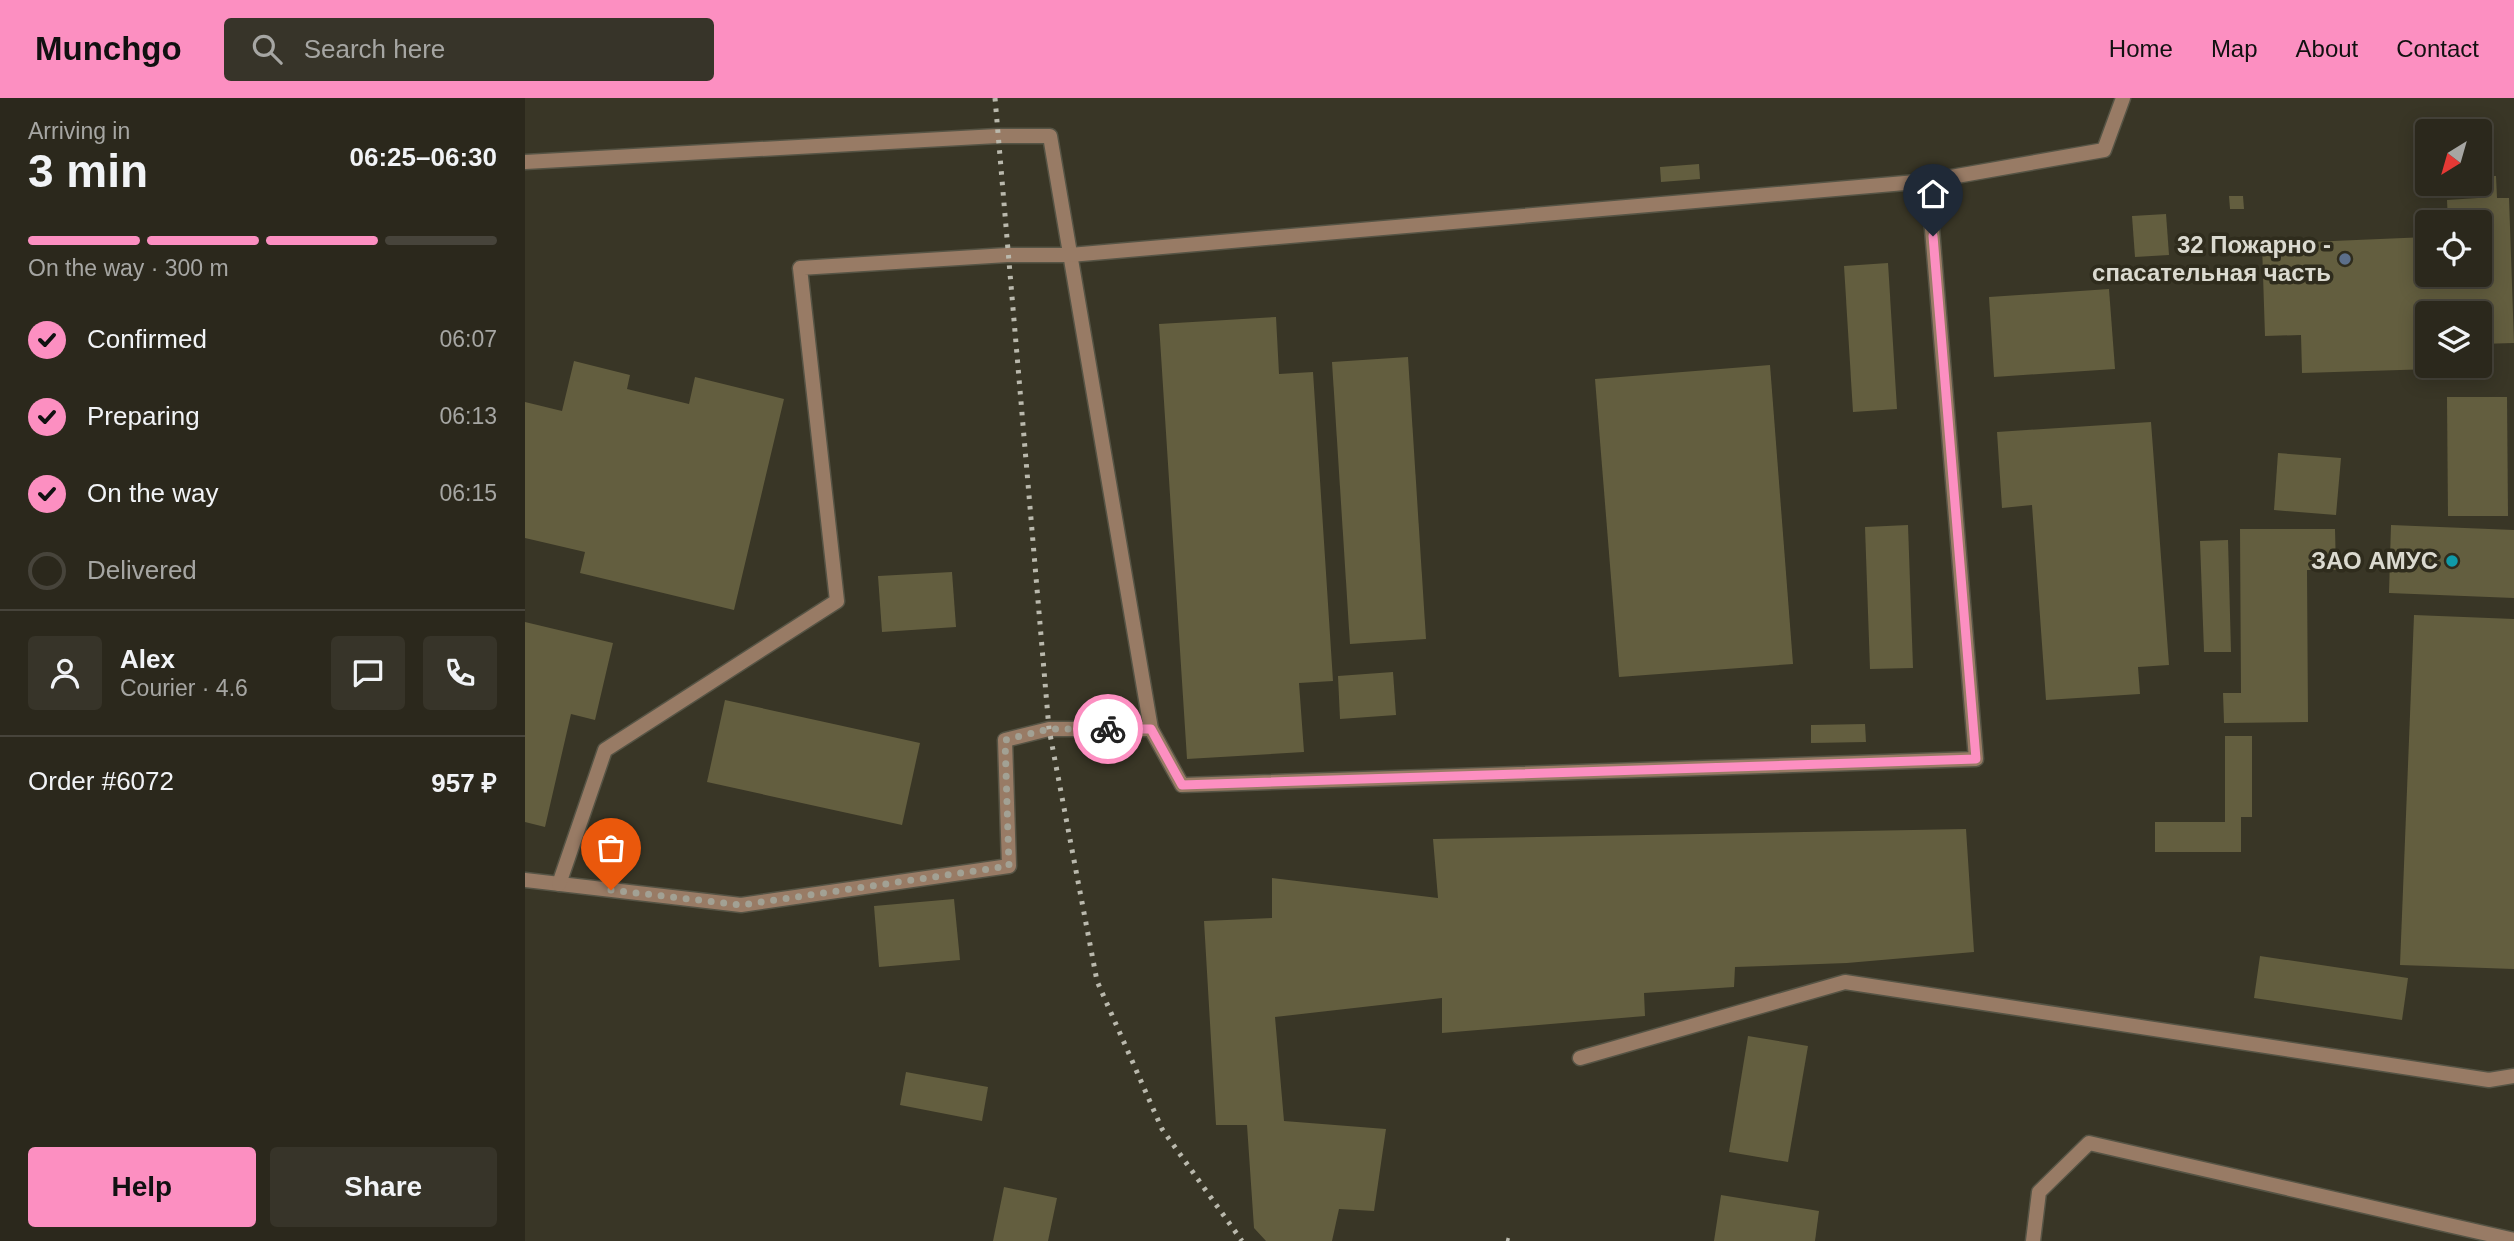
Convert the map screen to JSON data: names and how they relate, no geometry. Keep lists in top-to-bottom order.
{
  "places": ["32 Пожарно - спасательная часть", "ЗАО АМУС"],
  "north": "bottom left",
  "page": {
    "header": "Munchgo",
    "search": "Search here",
    "nav": [
      "Home",
      "Map",
      "About",
      "Contact"
    ],
    "heading": ["3 min", "Arriving in", "06:25–06:30"],
    "panel": [
      "Alex",
      "Courier · 4.6",
      "Order #6072",
      "957 ₽"
    ],
    "bar": "On the way · 300 m",
    "list": [
      ["Confirmed", "06:07"],
      ["Preparing", "06:13"],
      ["On the way", "06:15"],
      "Delivered"
    ],
    "buttons": ["Help", "Share"]
  }
}
